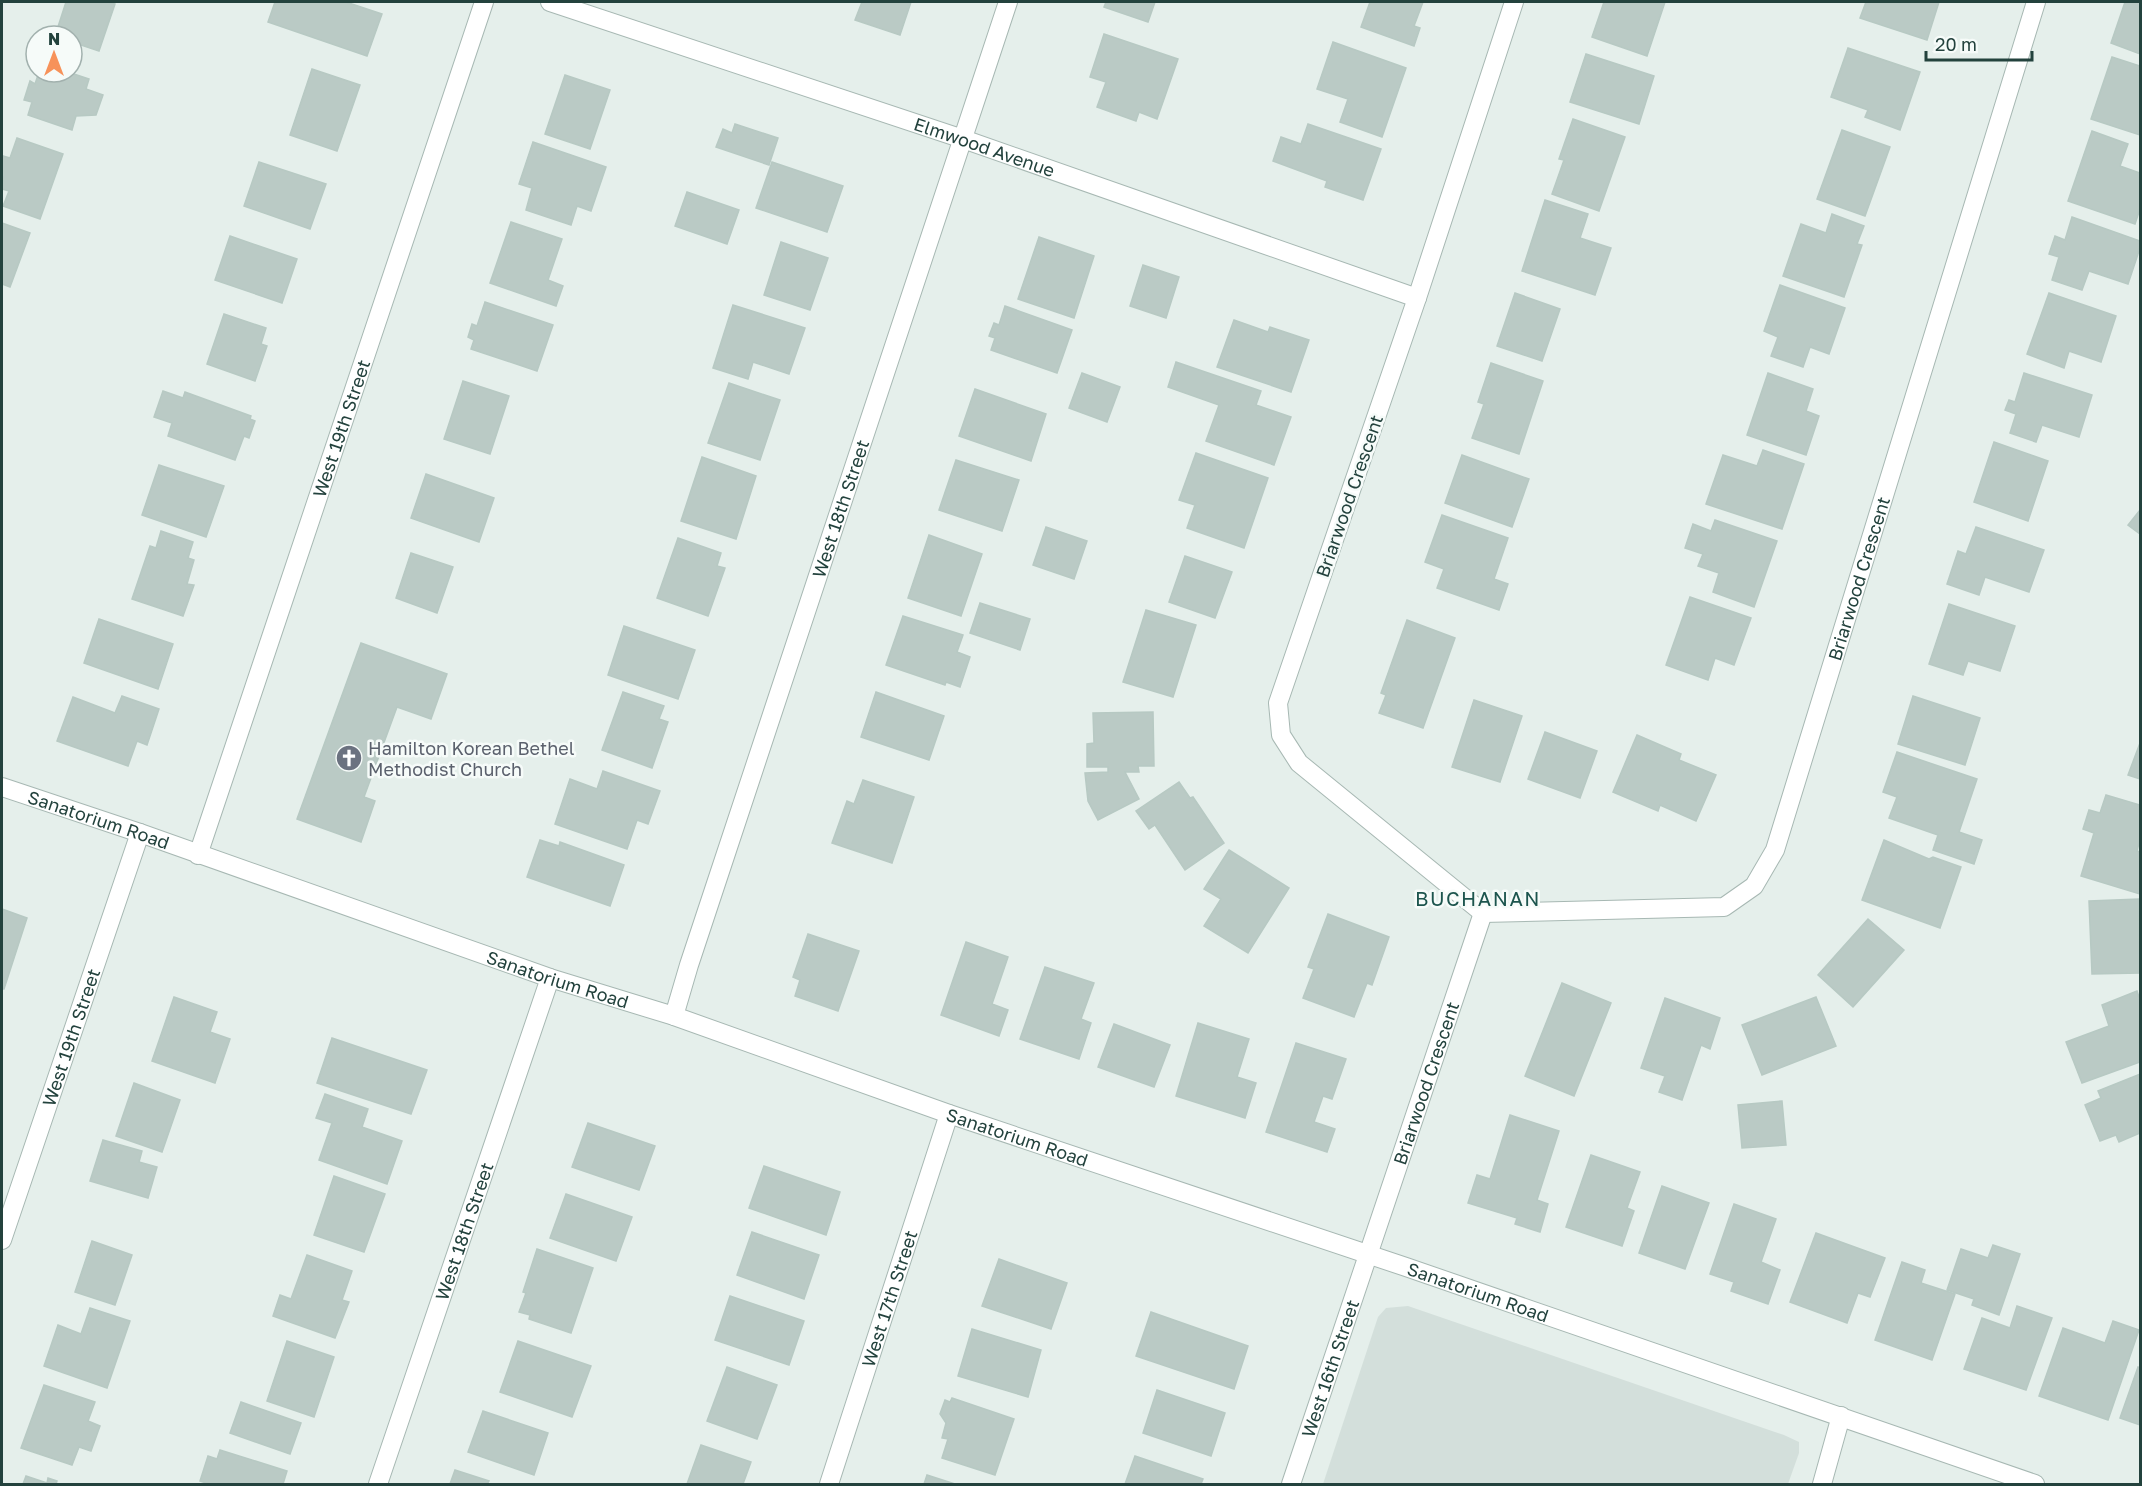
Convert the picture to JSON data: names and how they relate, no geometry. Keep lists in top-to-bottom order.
{
  "streets": {
    "street": [
      "Elmwood Avenue",
      "West 19th Street",
      "Briarwood Crescent",
      "West 18th Street",
      "Sanatorium Road",
      "West 17th Street",
      "West 16th Street"
    ]
  },
  "crossings": [
    ["Elmwood Avenue", "Briarwood Crescent"],
    ["Elmwood Avenue", "West 18th Street"],
    ["West 19th Street", "Sanatorium Road"],
    ["Briarwood Crescent", "Sanatorium Road"],
    ["Briarwood Crescent", "West 16th Street"],
    ["West 18th Street", "Sanatorium Road"],
    ["Sanatorium Road", "West 17th Street"],
    ["Sanatorium Road", "West 16th Street"]
  ],
  "districts": ["BUCHANAN"],
  "places": {
    "church": ["Hamilton Korean Bethel Methodist Church"]
  },
  "scale_bar": "20 m",
  "north": "top"
}
